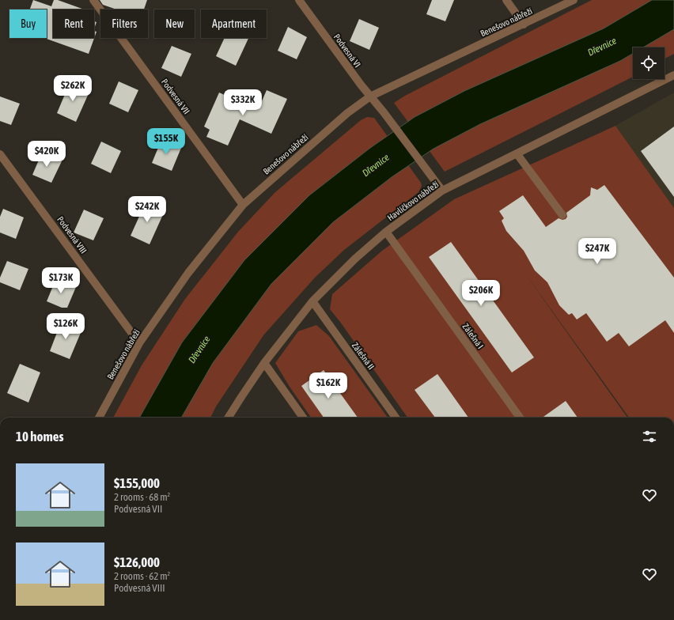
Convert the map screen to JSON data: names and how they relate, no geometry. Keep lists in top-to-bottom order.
{
  "streets": {
    "street": [
      "Benešovo nábřeží",
      "Podvesná VI",
      "Podvesná VII",
      "Havlíčkovo nábřeží",
      "Podvesná VIII",
      "Zálešná I",
      "Zálešná II"
    ]
  },
  "crossings": [
    ["Benešovo nábřeží", "Podvesná VI"],
    ["Benešovo nábřeží", "Podvesná VII"],
    ["Benešovo nábřeží", "Podvesná VIII"],
    ["Podvesná VI", "Havlíčkovo nábřeží"],
    ["Havlíčkovo nábřeží", "Zálešná I"],
    ["Havlíčkovo nábřeží", "Zálešná II"]
  ],
  "water": ["Dřevnice"],
  "page": {
    "chip": [
      "Buy",
      "Rent",
      "Filters",
      "New",
      "Apartment"
    ],
    "price": [
      "$262K",
      "$332K",
      "$155K",
      "$420K",
      "$242K",
      "$247K",
      "$173K",
      "$206K",
      "$126K",
      "$162K"
    ],
    "heading": "10 homes",
    "list": [
      {
        "name": "$155,000",
        "note": "2 rooms · 68 m² · Podvesná VII"
      },
      {
        "name": "$126,000",
        "note": "2 rooms · 62 m² · Podvesná VIII"
      }
    ]
  }
}
